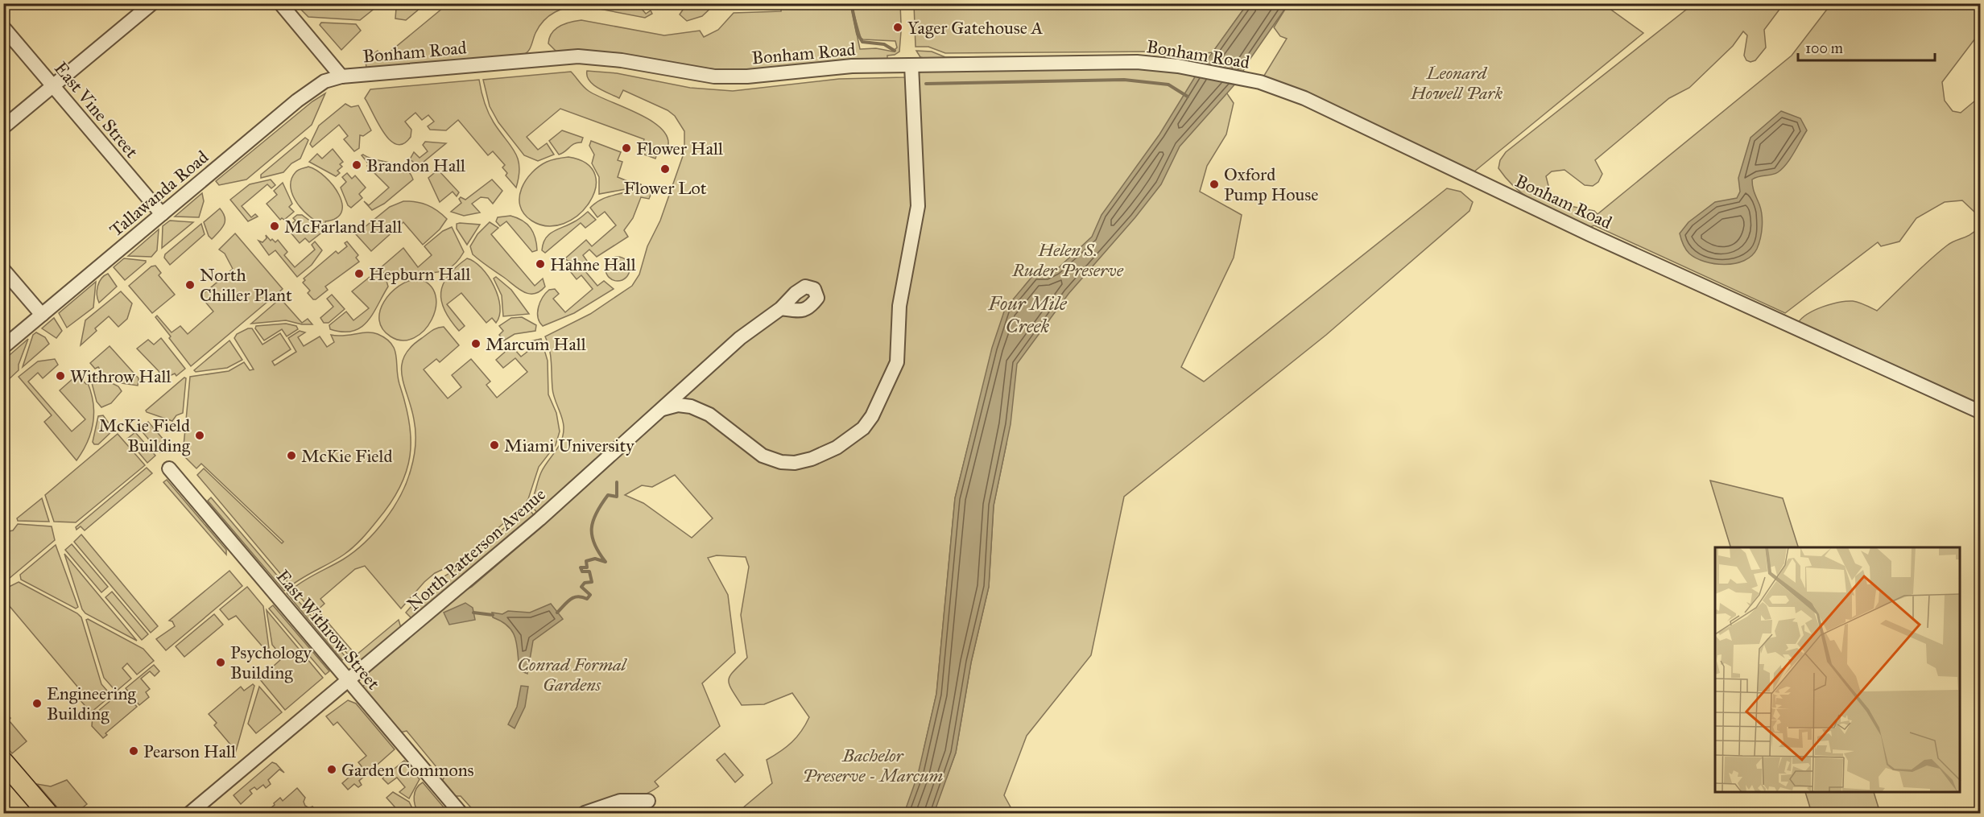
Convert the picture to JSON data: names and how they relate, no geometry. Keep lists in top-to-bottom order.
{
  "streets": {
    "street": [
      "Bonham Road",
      "East Vine Street",
      "Tallawanda Road",
      "North Patterson Avenue",
      "East Withrow Street"
    ]
  },
  "crossings": [
    ["Bonham Road", "Tallawanda Road"],
    ["East Vine Street", "Tallawanda Road"],
    ["North Patterson Avenue", "East Withrow Street"]
  ],
  "water": ["Four Mile Creek"],
  "parks": [
    "Leonard Howell Park",
    "Helen S. Ruder Preserve",
    "Conrad Formal Gardens",
    "Bachelor Preserve - Marcum"
  ],
  "places": [
    "Yager Gatehouse A",
    "Flower Hall",
    "Brandon Hall",
    "Flower Lot",
    "Oxford Pump House",
    "McFarland Hall",
    "Hahne Hall",
    "Hepburn Hall",
    "North Chiller Plant",
    "Marcum Hall",
    "Withrow Hall",
    "McKie Field Building",
    "Miami University",
    "McKie Field",
    "Psychology Building",
    "Engineering Building",
    "Pearson Hall",
    "Garden Commons"
  ],
  "scale_bar": "100 m"
}
